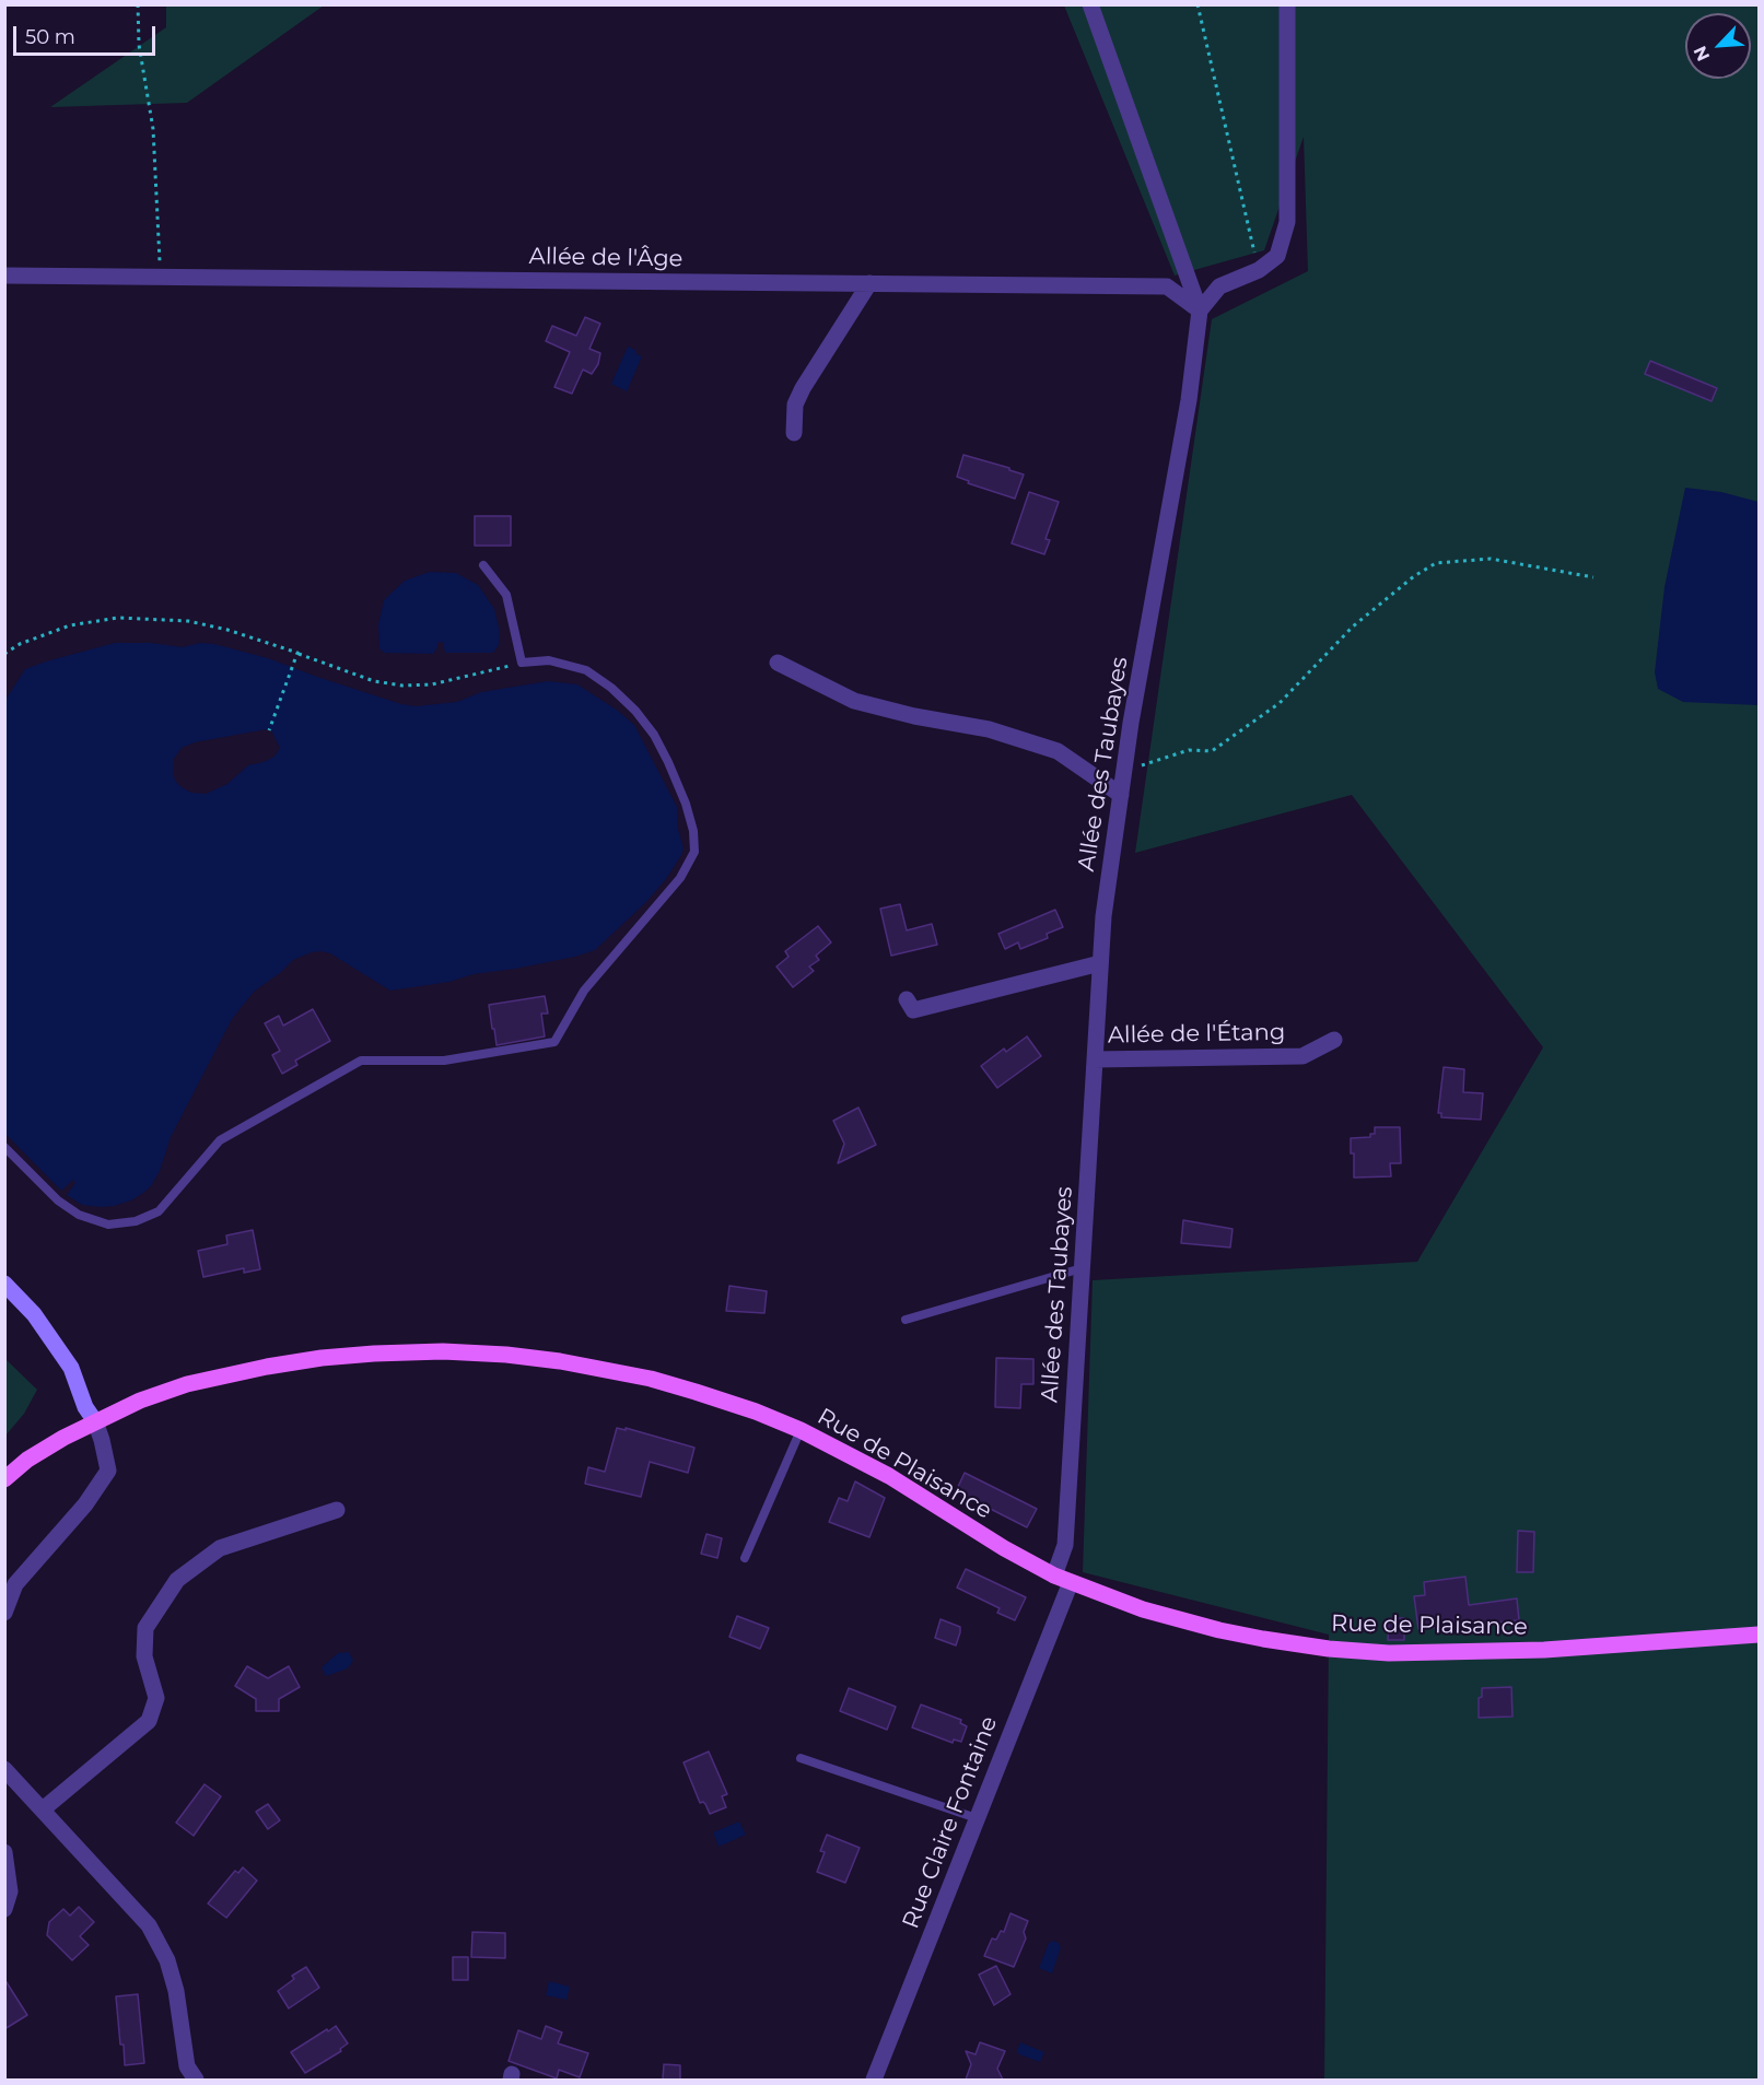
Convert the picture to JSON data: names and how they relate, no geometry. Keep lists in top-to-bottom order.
{
  "streets": {
    "main road": ["Rue de Plaisance"],
    "street": [
      "Allée de l'Âge",
      "Allée des Taubayes",
      "Allée de l'Étang",
      "Rue Claire Fontaine"
    ]
  },
  "crossings": [
    ["Allée de l'Âge", "Allée des Taubayes"],
    ["Allée des Taubayes", "Allée de l'Étang"],
    ["Allée des Taubayes", "Rue de Plaisance"],
    ["Rue de Plaisance", "Rue Claire Fontaine"]
  ],
  "scale_bar": "50 m",
  "north": "bottom left"
}
